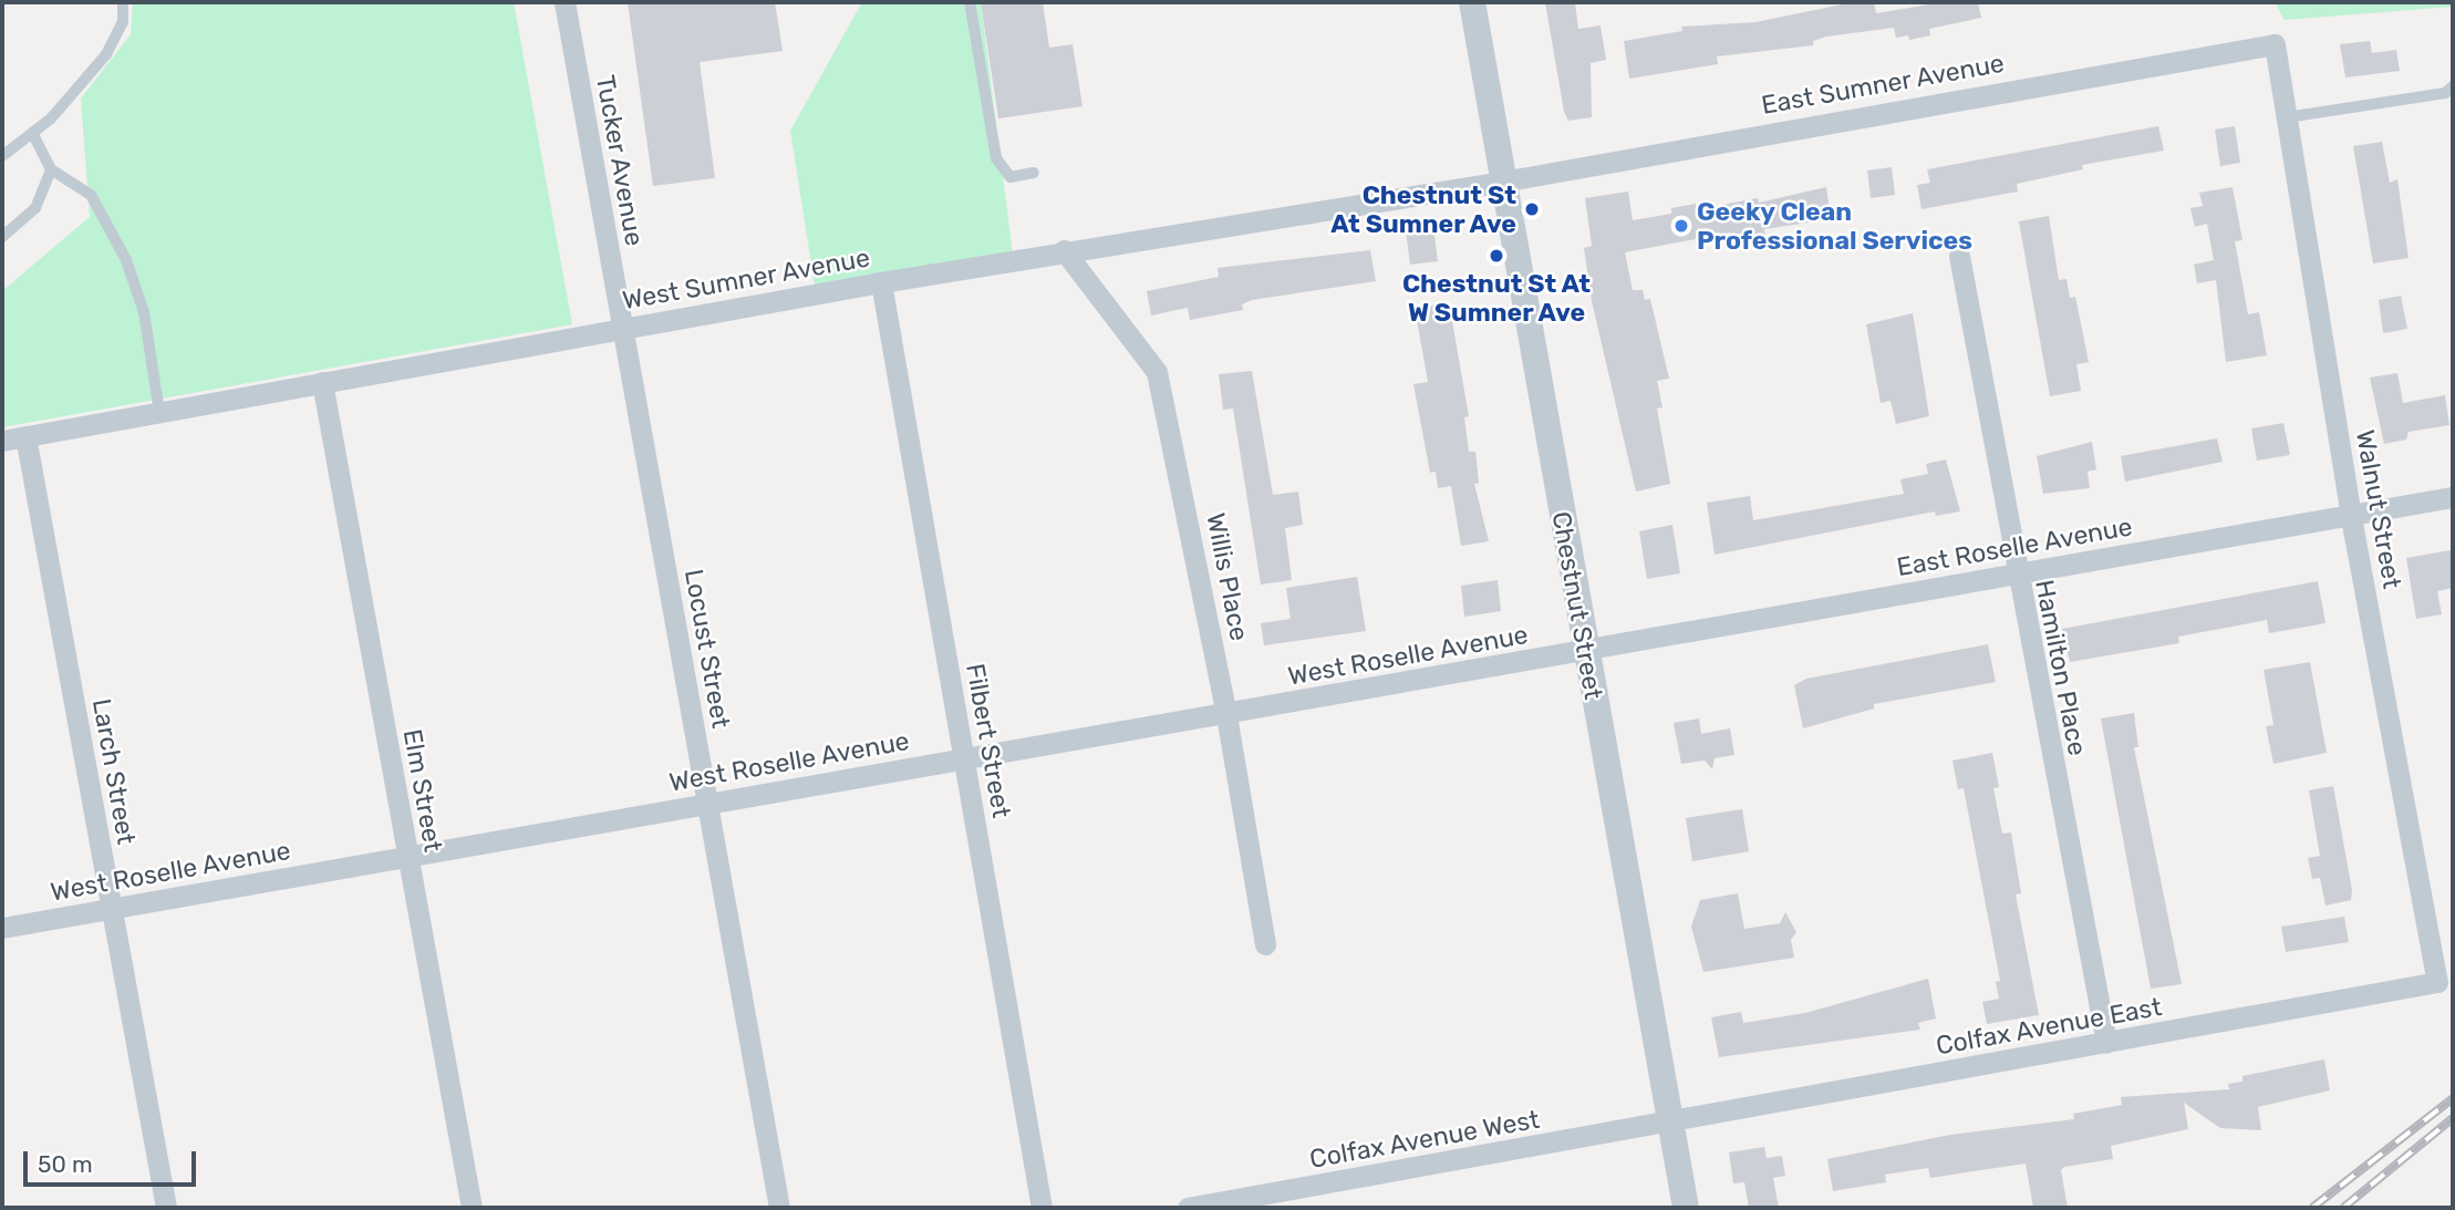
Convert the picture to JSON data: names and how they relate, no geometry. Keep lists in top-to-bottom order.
{
  "streets": {
    "street": [
      "East Sumner Avenue",
      "Tucker Avenue",
      "West Sumner Avenue",
      "Walnut Street",
      "East Roselle Avenue",
      "Willis Place",
      "Chestnut Street",
      "Locust Street",
      "West Roselle Avenue",
      "Hamilton Place",
      "Filbert Street",
      "Larch Street",
      "Elm Street",
      "Colfax Avenue East",
      "Colfax Avenue West"
    ]
  },
  "crossings": [
    ["East Sumner Avenue", "West Sumner Avenue"],
    ["East Sumner Avenue", "Walnut Street"],
    ["East Sumner Avenue", "Chestnut Street"],
    ["Tucker Avenue", "West Sumner Avenue"],
    ["Tucker Avenue", "Locust Street"],
    ["West Sumner Avenue", "Willis Place"],
    ["West Sumner Avenue", "Chestnut Street"],
    ["West Sumner Avenue", "Locust Street"],
    ["West Sumner Avenue", "Filbert Street"],
    ["West Sumner Avenue", "Larch Street"],
    ["West Sumner Avenue", "Elm Street"],
    ["Walnut Street", "East Roselle Avenue"],
    ["Walnut Street", "Colfax Avenue East"],
    ["East Roselle Avenue", "Chestnut Street"],
    ["East Roselle Avenue", "West Roselle Avenue"],
    ["East Roselle Avenue", "Hamilton Place"],
    ["Willis Place", "West Roselle Avenue"],
    ["Chestnut Street", "West Roselle Avenue"],
    ["Chestnut Street", "Colfax Avenue East"],
    ["Chestnut Street", "Colfax Avenue West"],
    ["Locust Street", "West Roselle Avenue"],
    ["West Roselle Avenue", "Filbert Street"],
    ["West Roselle Avenue", "Larch Street"],
    ["West Roselle Avenue", "Elm Street"],
    ["Hamilton Place", "Colfax Avenue East"],
    ["Colfax Avenue East", "Colfax Avenue West"]
  ],
  "places": ["Chestnut St At Sumner Ave", "Geeky Clean Professional Services", "Chestnut St At W Sumner Ave"],
  "scale_bar": "50 m"
}
